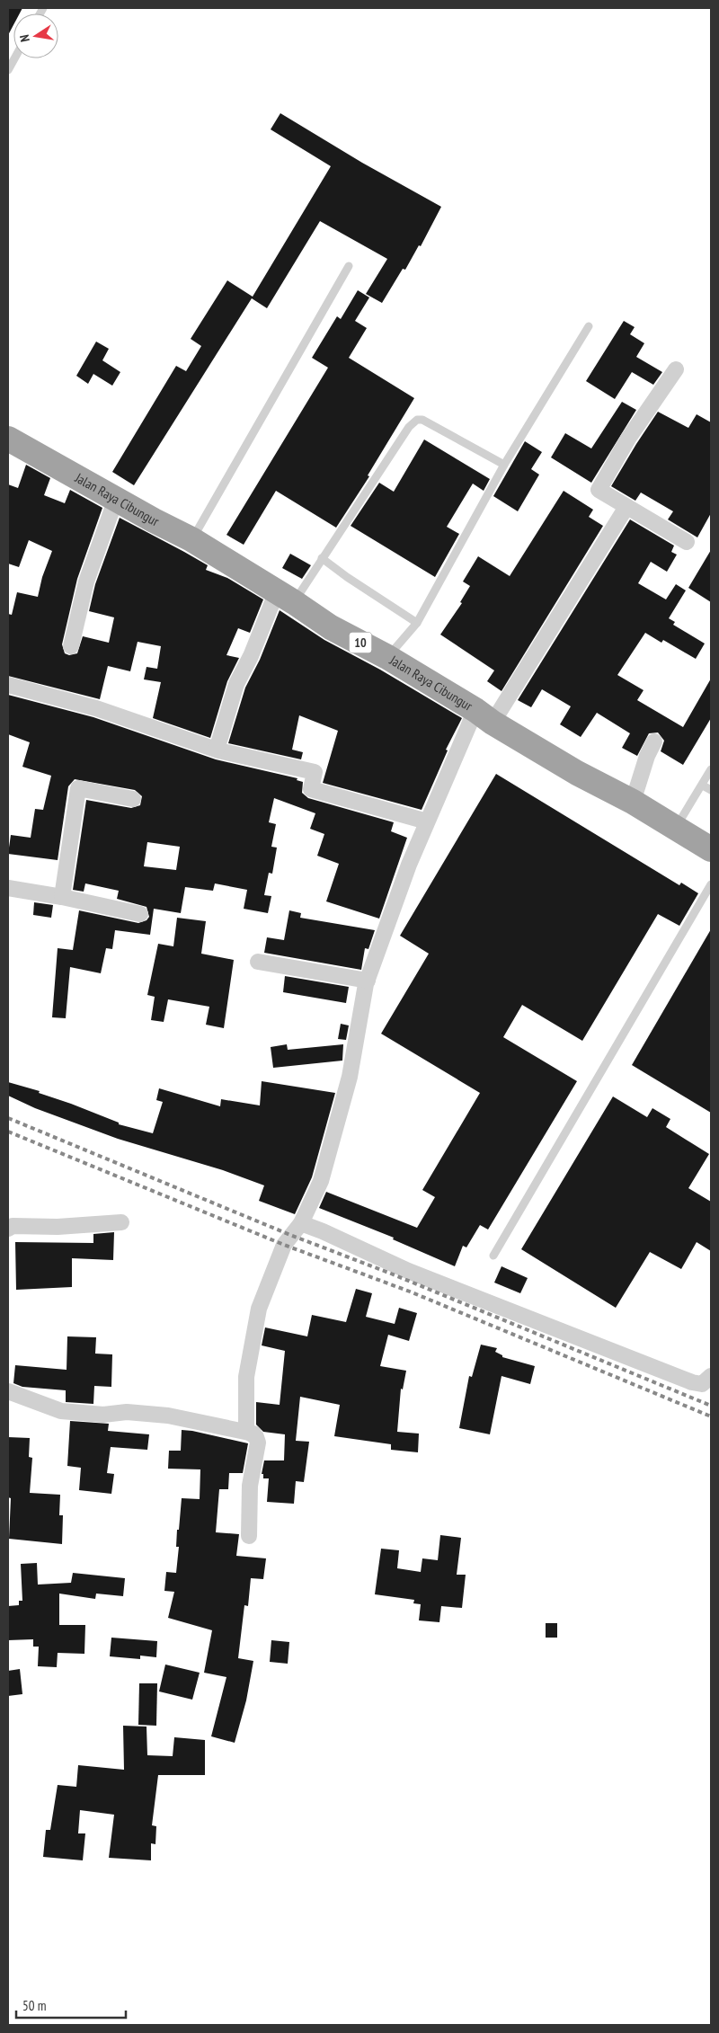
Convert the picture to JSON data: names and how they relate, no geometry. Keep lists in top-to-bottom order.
{
  "streets": {
    "highway": ["Jalan Raya Cibungur", "10"]
  },
  "scale_bar": "50 m",
  "north": "left"
}
